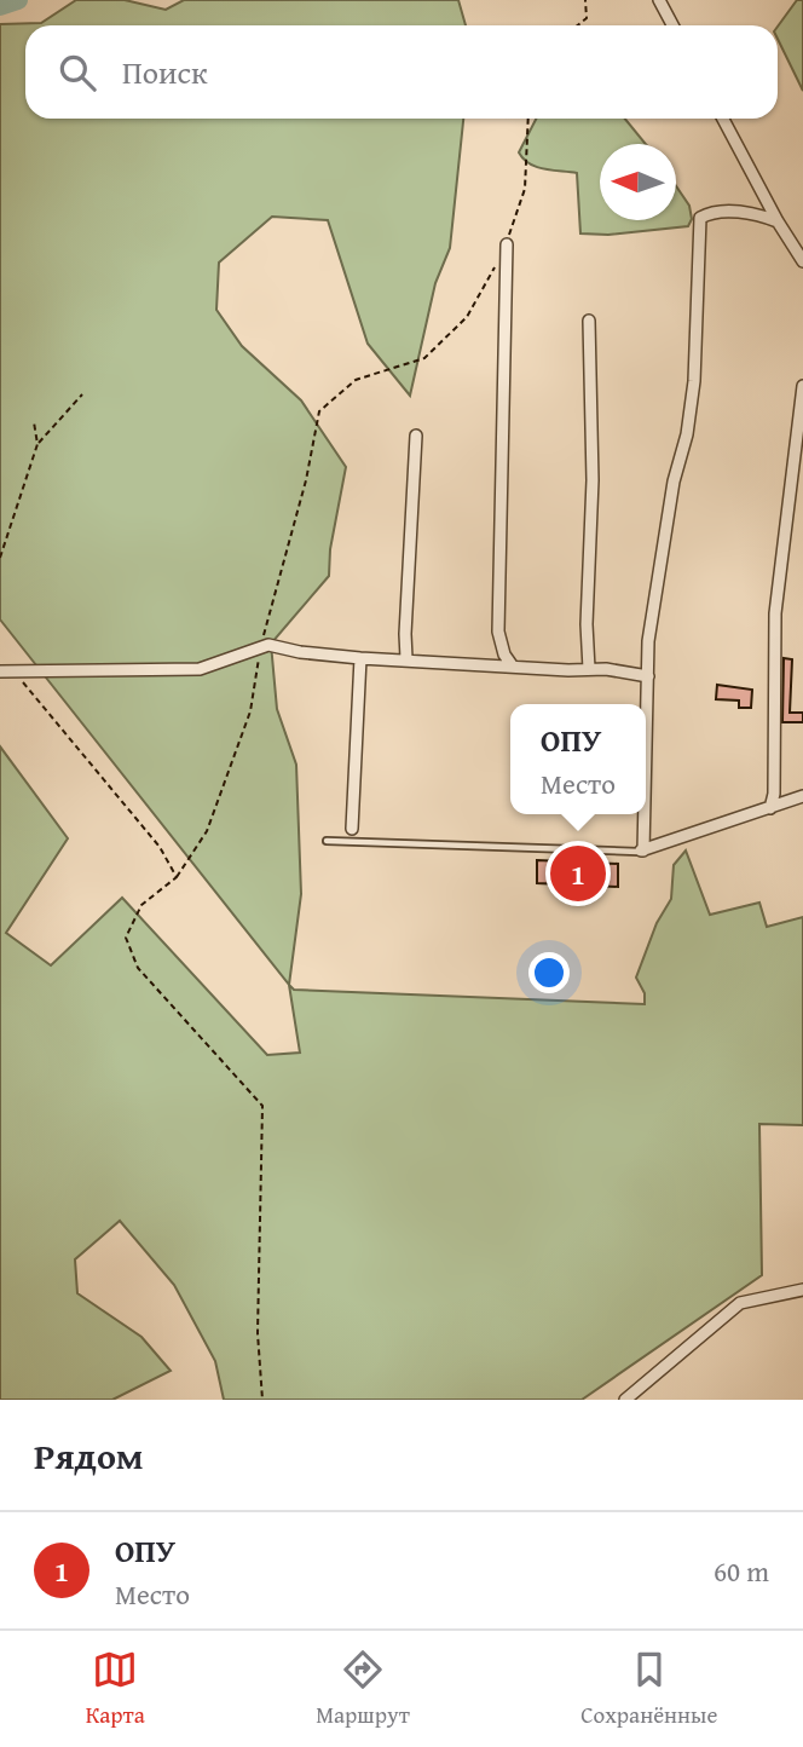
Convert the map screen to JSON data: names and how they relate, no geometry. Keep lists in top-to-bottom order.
{
  "north": "left",
  "page": {
    "search": "Поиск",
    "popup": ["ОПУ", "Место"],
    "pins": "1",
    "heading": "Рядом",
    "list": [
      {
        "mark": "1",
        "name": "ОПУ",
        "note": "Место",
        "value": "60 m"
      }
    ],
    "nav": ["Карта", "Маршрут", "Сохранённые"]
  }
}
